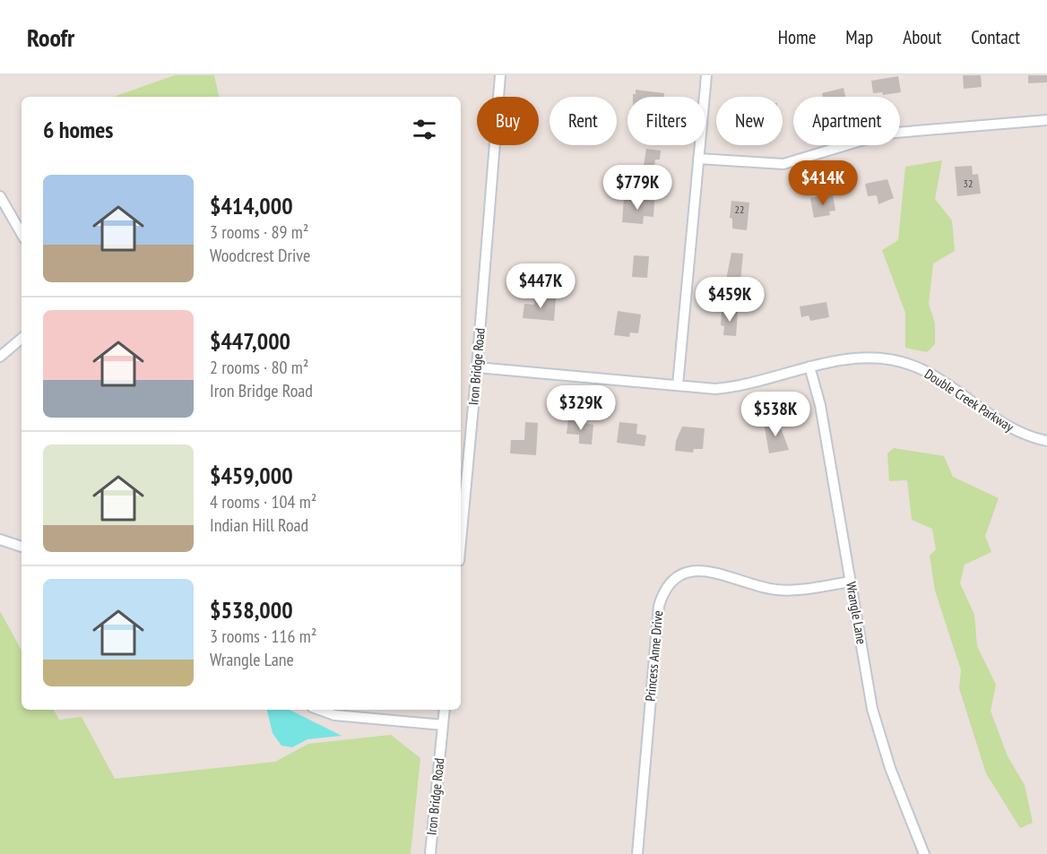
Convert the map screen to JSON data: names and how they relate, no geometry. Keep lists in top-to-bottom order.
{
  "streets": {
    "street": [
      "Iron Bridge Road",
      "Double Creek Parkway",
      "Wrangle Lane",
      "Princess Anne Drive"
    ]
  },
  "crossings": [
    ["Iron Bridge Road", "Double Creek Parkway"],
    ["Double Creek Parkway", "Wrangle Lane"],
    ["Wrangle Lane", "Princess Anne Drive"]
  ],
  "house_numbers": ["32", "22"],
  "page": {
    "header": "Roofr",
    "nav": [
      "Home",
      "Map",
      "About",
      "Contact"
    ],
    "chip": [
      "Buy",
      "Rent",
      "Filters",
      "New",
      "Apartment"
    ],
    "heading": "6 homes",
    "price": [
      "$414K",
      "$779K",
      "$447K",
      "$459K",
      "$329K",
      "$538K"
    ],
    "list": [
      {
        "name": "$414,000",
        "note": "3 rooms · 89 m² · Woodcrest Drive"
      },
      {
        "name": "$447,000",
        "note": "2 rooms · 80 m² · Iron Bridge Road"
      },
      {
        "name": "$459,000",
        "note": "4 rooms · 104 m² · Indian Hill Road"
      },
      {
        "name": "$538,000",
        "note": "3 rooms · 116 m² · Wrangle Lane"
      }
    ]
  }
}
